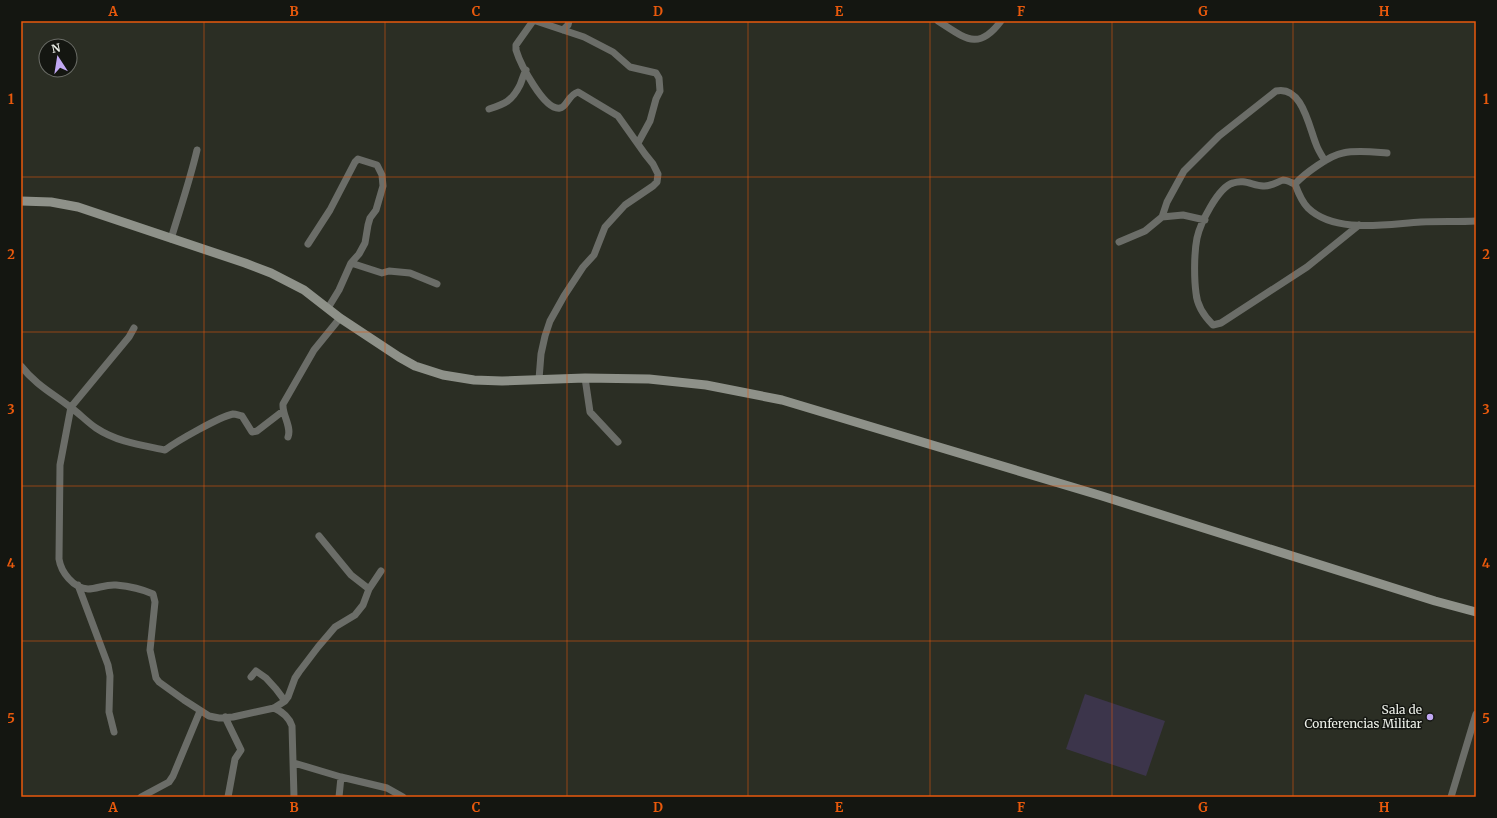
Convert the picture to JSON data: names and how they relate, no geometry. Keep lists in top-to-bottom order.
{
  "places": ["Sala de Conferencias Militar"],
  "north": "top",
  "grid": {
    "columns": [
      "A",
      "B",
      "C",
      "D",
      "E",
      "F",
      "G",
      "H"
    ],
    "rows": [
      "1",
      "2",
      "3",
      "4",
      "5"
    ]
  }
}
